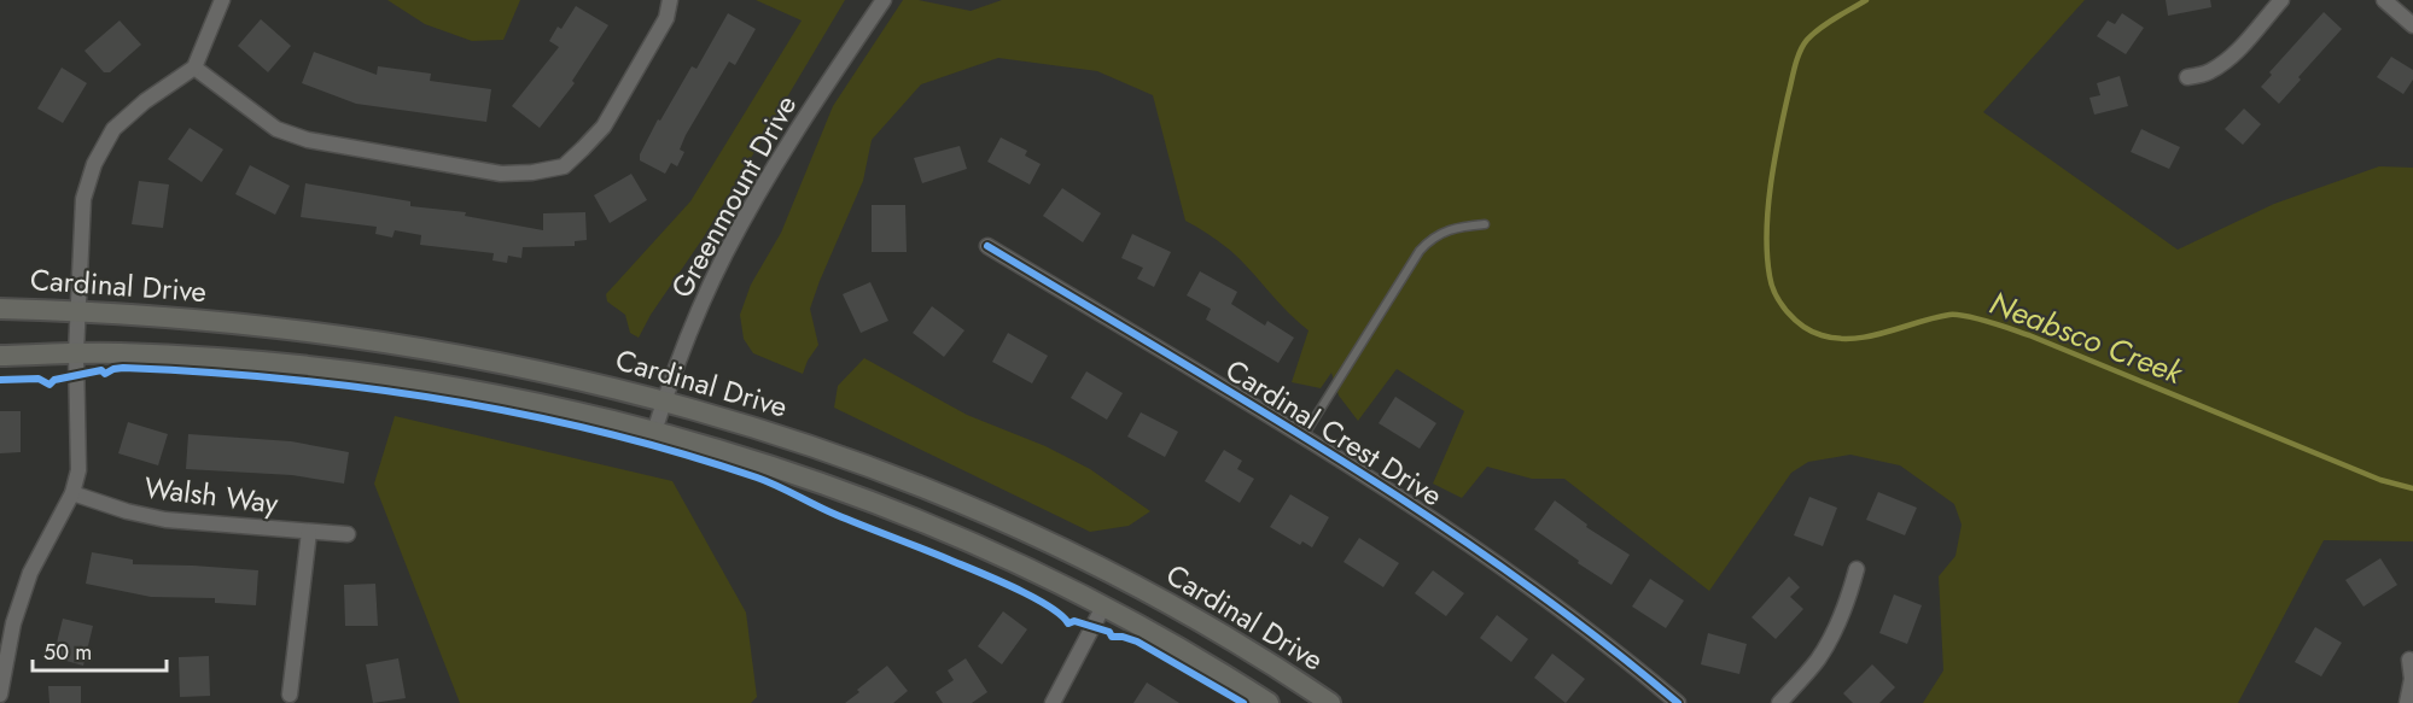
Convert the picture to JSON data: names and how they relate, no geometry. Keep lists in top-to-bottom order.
{
  "streets": {
    "main road": ["Cardinal Drive"],
    "street": ["Greenmount Drive", "Cardinal Crest Drive", "Walsh Way"]
  },
  "crossings": [
    ["Greenmount Drive", "Cardinal Drive"]
  ],
  "water": ["Neabsco Creek"],
  "scale_bar": "50 m"
}
